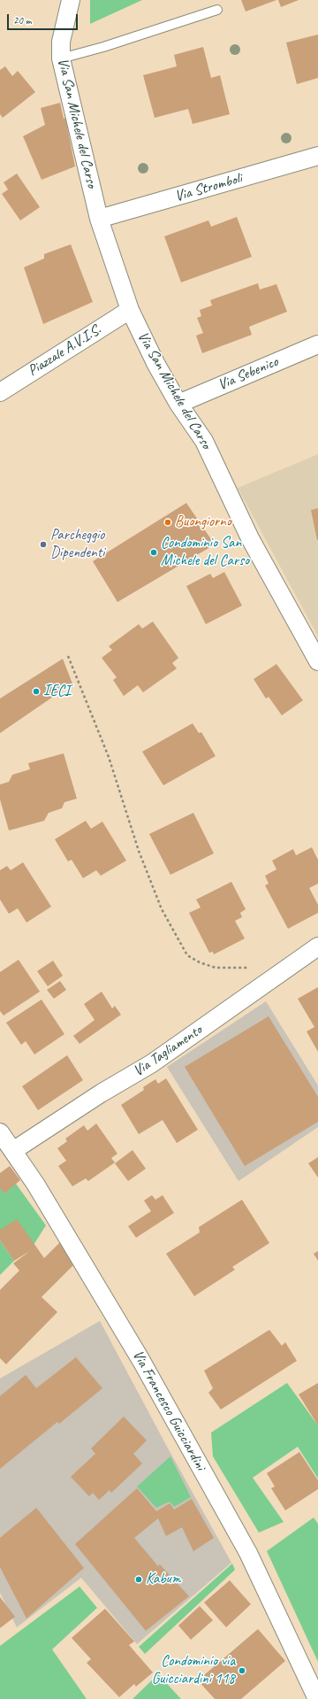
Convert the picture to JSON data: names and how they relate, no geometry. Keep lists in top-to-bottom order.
{
  "streets": {
    "street": [
      "Via San Michele del Carso",
      "Via Stromboli",
      "Piazzale A.V.I.S.",
      "Via Sebenico",
      "Via Tagliamento",
      "Via Francesco Guicciardini"
    ]
  },
  "crossings": [
    ["Via San Michele del Carso", "Via Stromboli"],
    ["Via San Michele del Carso", "Piazzale A.V.I.S."],
    ["Via San Michele del Carso", "Via Sebenico"],
    ["Via Tagliamento", "Via Francesco Guicciardini"]
  ],
  "places": [
    "Buongiorno",
    "Parcheggio Dipendenti",
    "Condominio San Michele del Carso",
    "IECI",
    "Kabum",
    "Condominio via Guicciardini 118"
  ],
  "scale_bar": "20 m"
}
